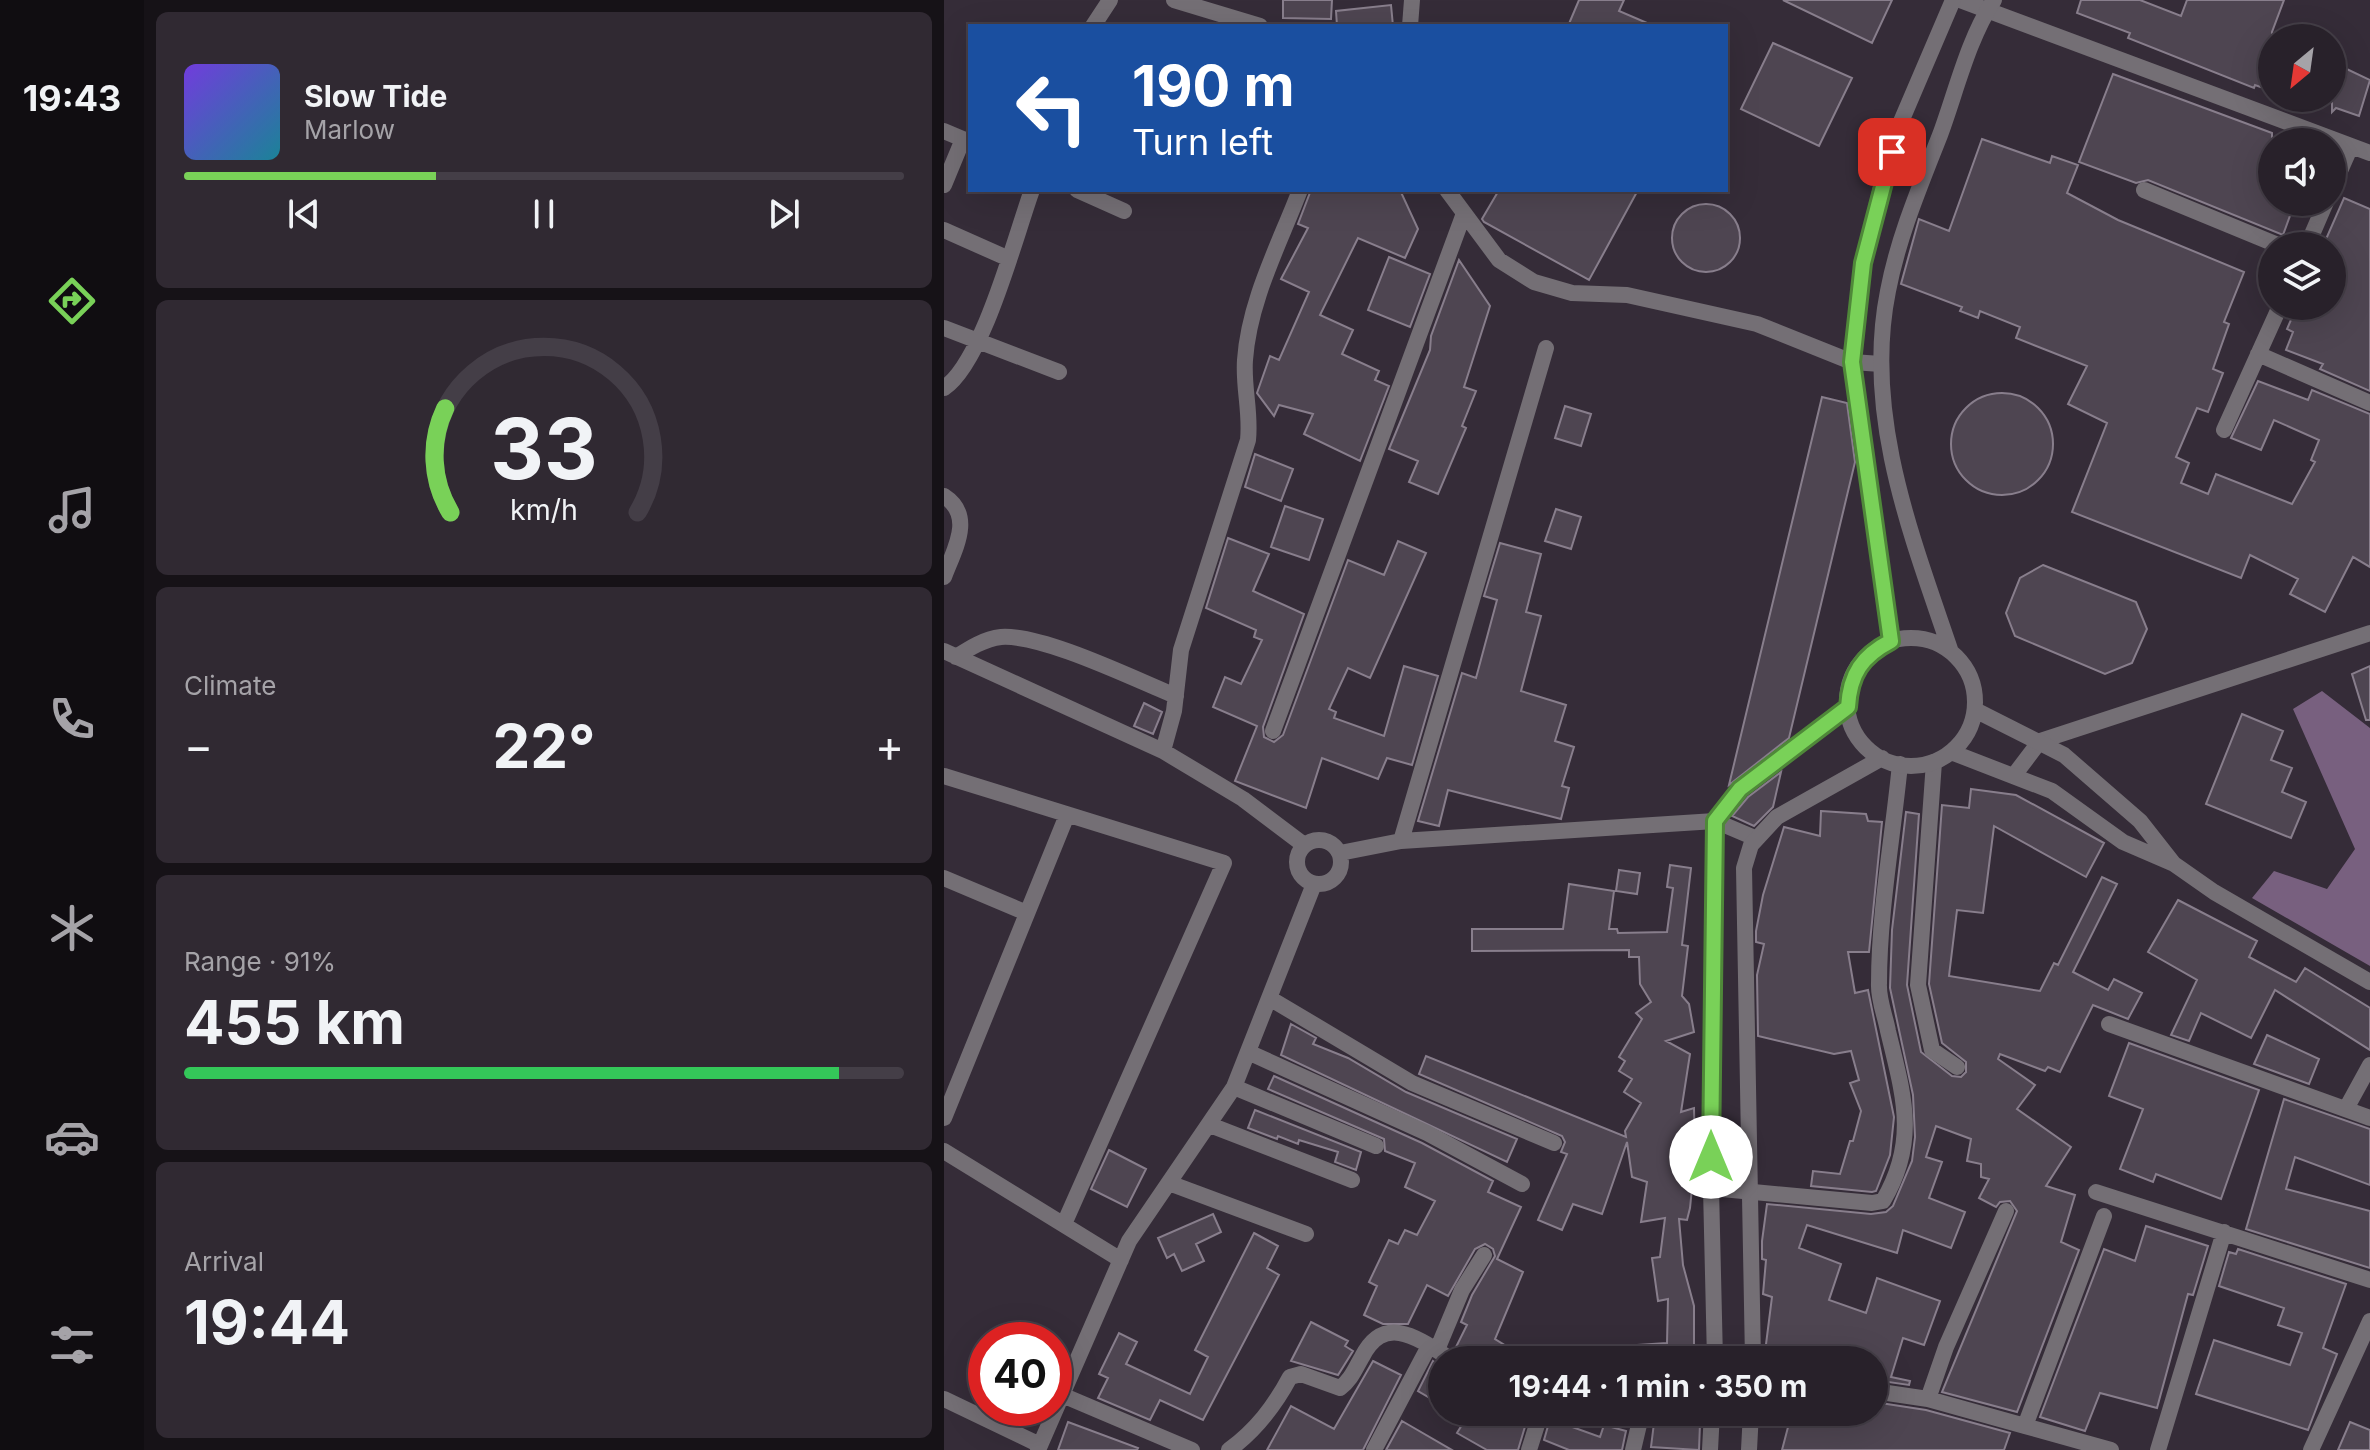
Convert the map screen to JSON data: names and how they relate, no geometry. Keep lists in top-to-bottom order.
{
  "north": "bottom left",
  "page": {
    "tabs": "19:43",
    "turn": ["190 m", "Turn left"],
    "song": ["Slow Tide", "Marlow"],
    "tile": [
      "Climate",
      ["Range · 91%", "455 km"],
      ["Arrival", "19:44"]
    ],
    "heat": ["−", "22°", "+"],
    "limit": "40",
    "trip": "19:44 · 1 min · 350 m",
    "gauge": ["33", "km/h"]
  }
}
